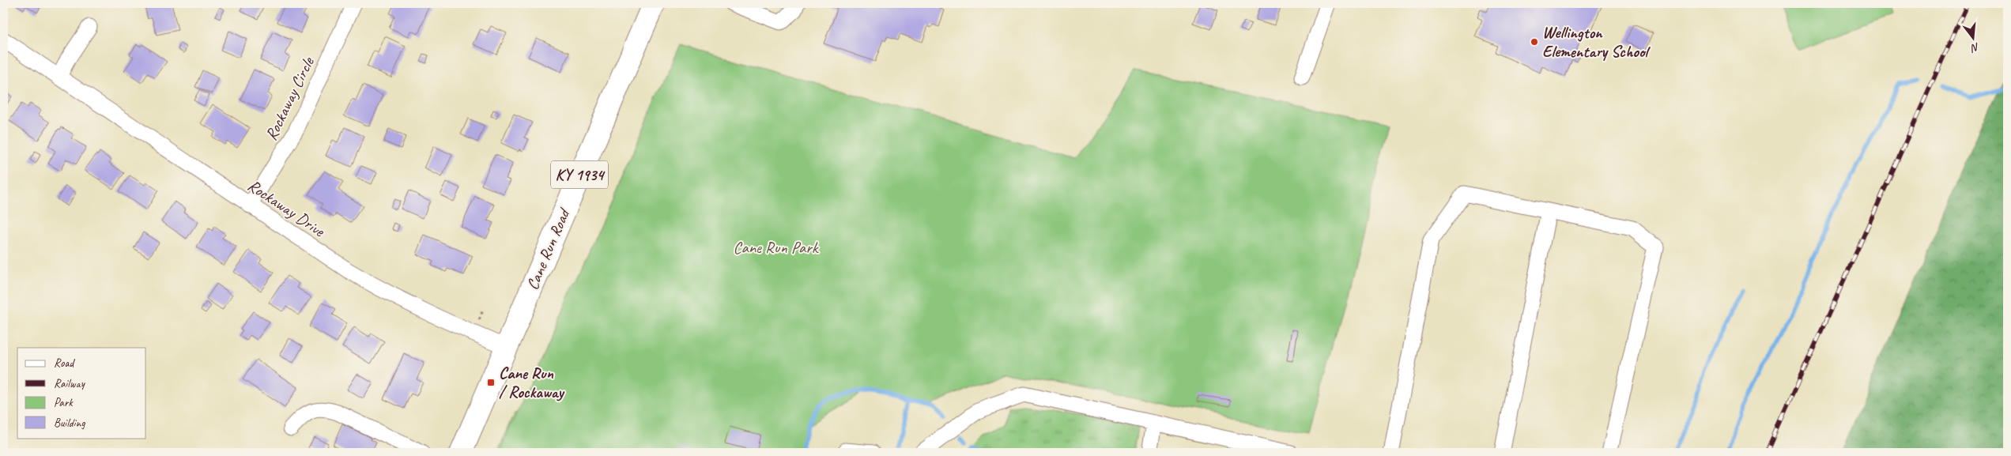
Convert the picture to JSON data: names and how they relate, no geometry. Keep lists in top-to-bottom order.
{
  "streets": {
    "highway": ["KY 1934", "Cane Run Road"],
    "street": ["Rockaway Circle", "Rockaway Drive"]
  },
  "crossings": [
    ["Rockaway Circle", "Rockaway Drive"],
    ["Rockaway Drive", "Cane Run Road"]
  ],
  "parks": ["Cane Run Park"],
  "places": {
    "other": ["Wellington Elementary School"],
    "transit": ["Cane Run / Rockaway"]
  },
  "legend": [
    "Road",
    "Railway",
    "Park",
    "Building"
  ],
  "north": "bottom"
}
